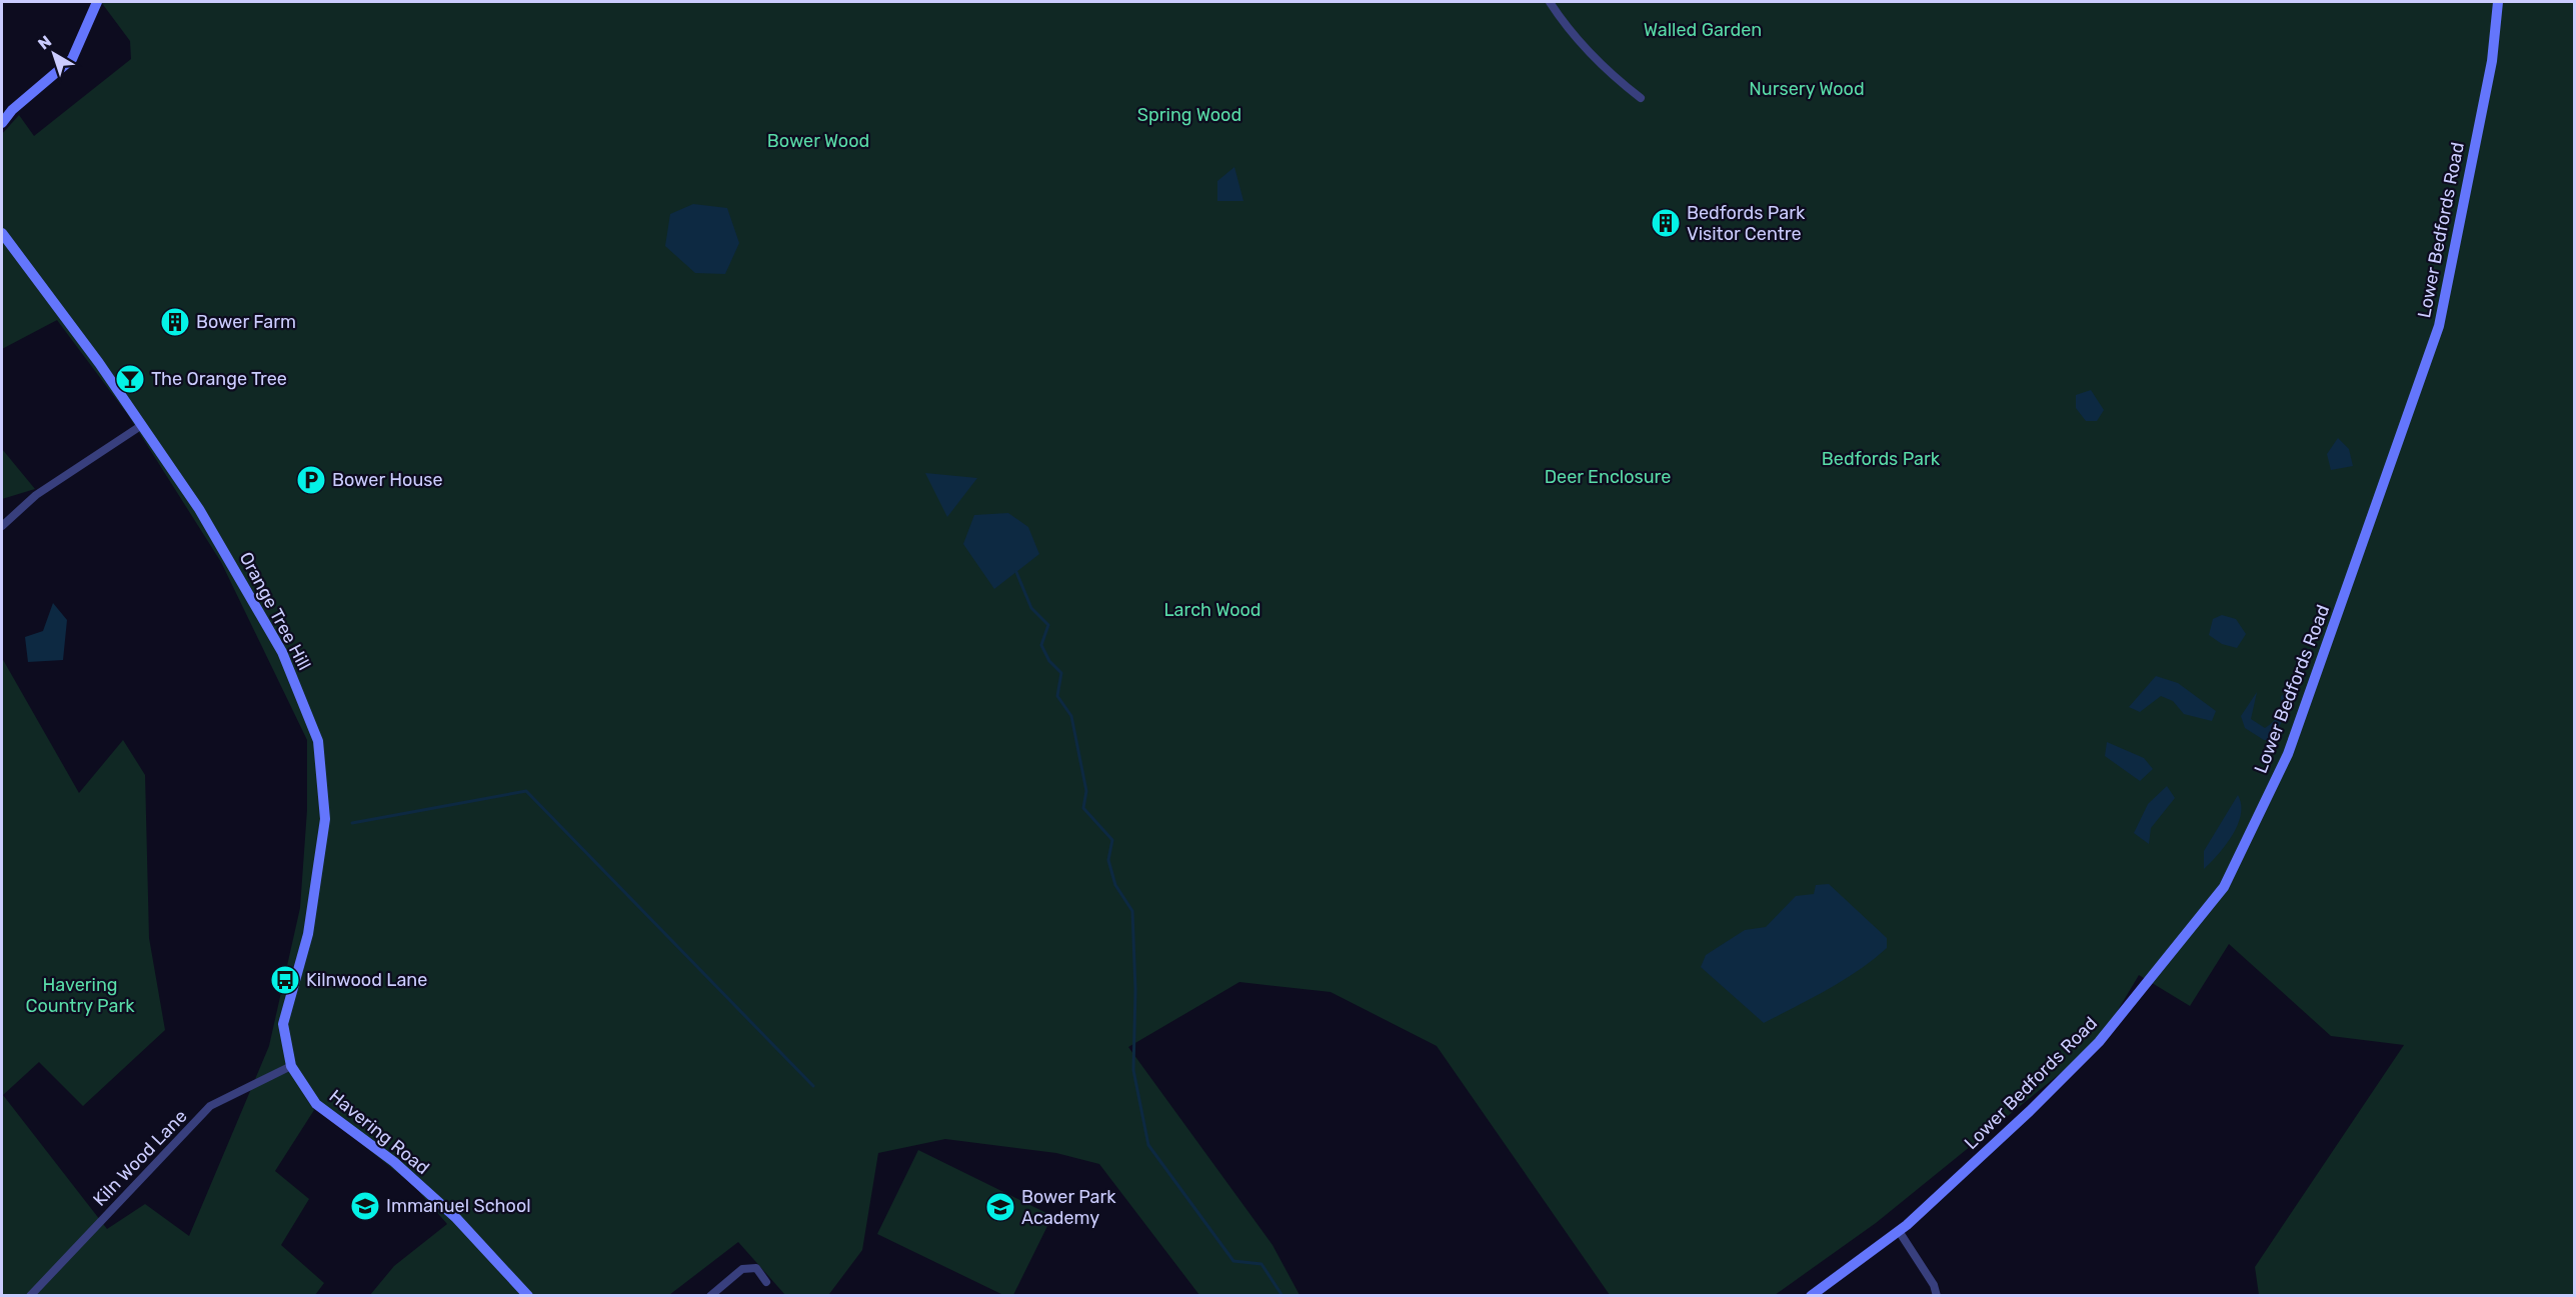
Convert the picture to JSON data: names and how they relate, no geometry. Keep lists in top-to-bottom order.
{
  "streets": {
    "street": [
      "Lower Bedfords Road",
      "Orange Tree Hill",
      "Havering Road",
      "Kiln Wood Lane"
    ]
  },
  "crossings": [
    ["Orange Tree Hill", "Havering Road"],
    ["Orange Tree Hill", "Kiln Wood Lane"],
    ["Havering Road", "Kiln Wood Lane"]
  ],
  "parks": [
    "Walled Garden",
    "Nursery Wood",
    "Spring Wood",
    "Bower Wood",
    "Bedfords Park",
    "Deer Enclosure",
    "Larch Wood",
    "Havering Country Park"
  ],
  "places": {
    "building": ["Bedfords Park Visitor Centre", "Bower Farm"],
    "bar": ["The Orange Tree"],
    "parking": ["Bower House"],
    "bus stop": ["Kilnwood Lane"],
    "school or university": ["Immanuel School", "Bower Park Academy"]
  },
  "north": "top left"
}
